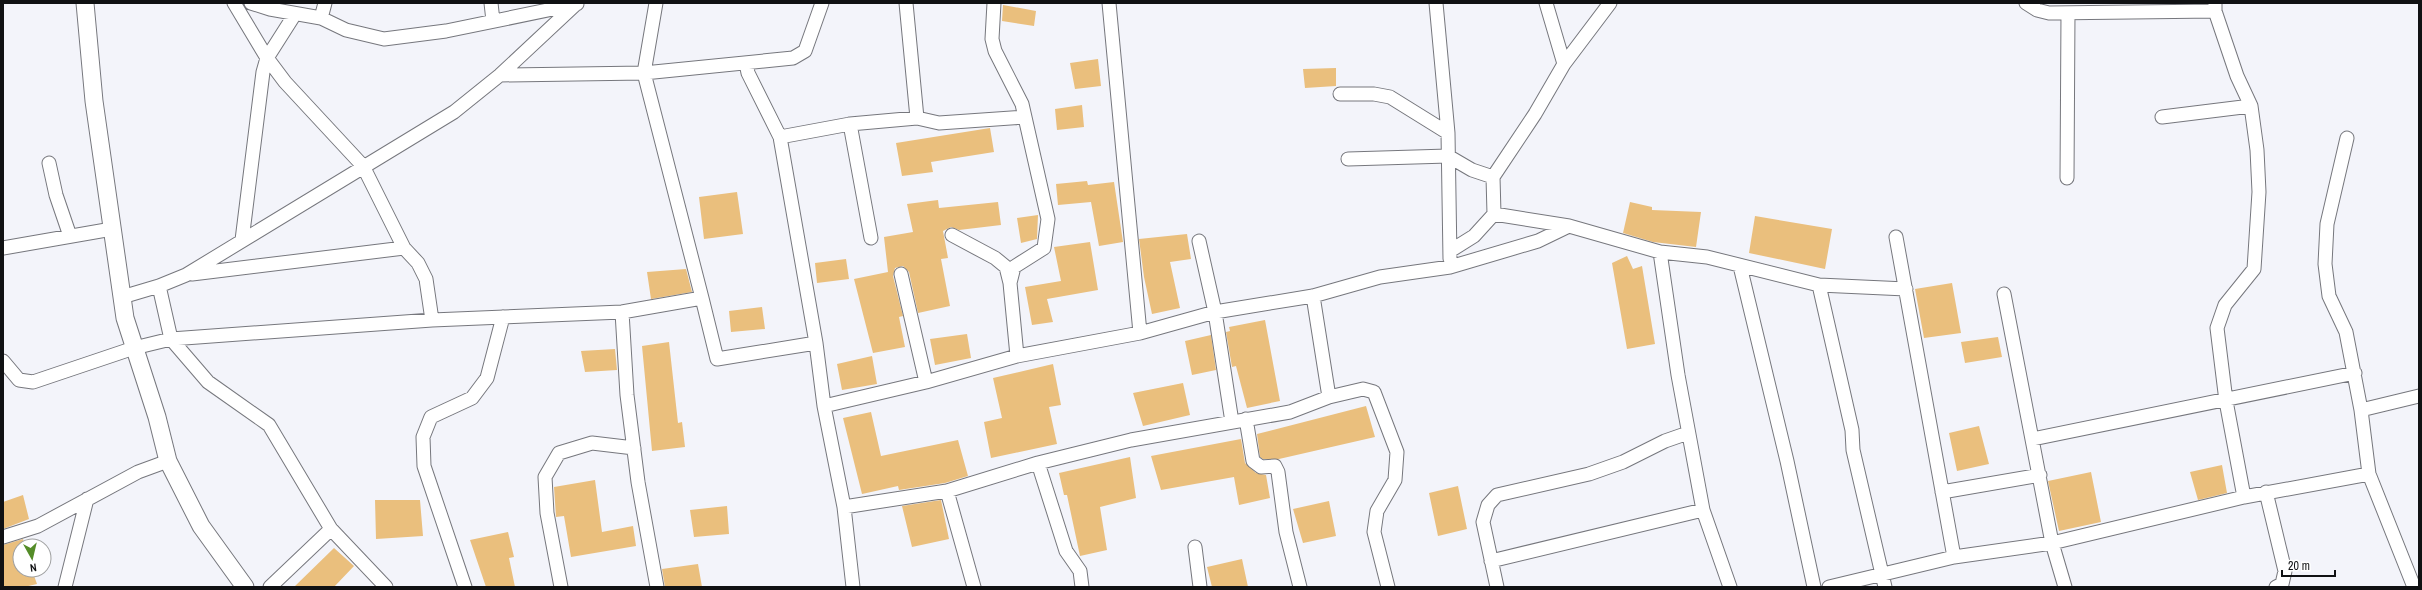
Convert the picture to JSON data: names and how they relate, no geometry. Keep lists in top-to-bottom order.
{
  "scale_bar": "20 m",
  "north": "bottom"
}
